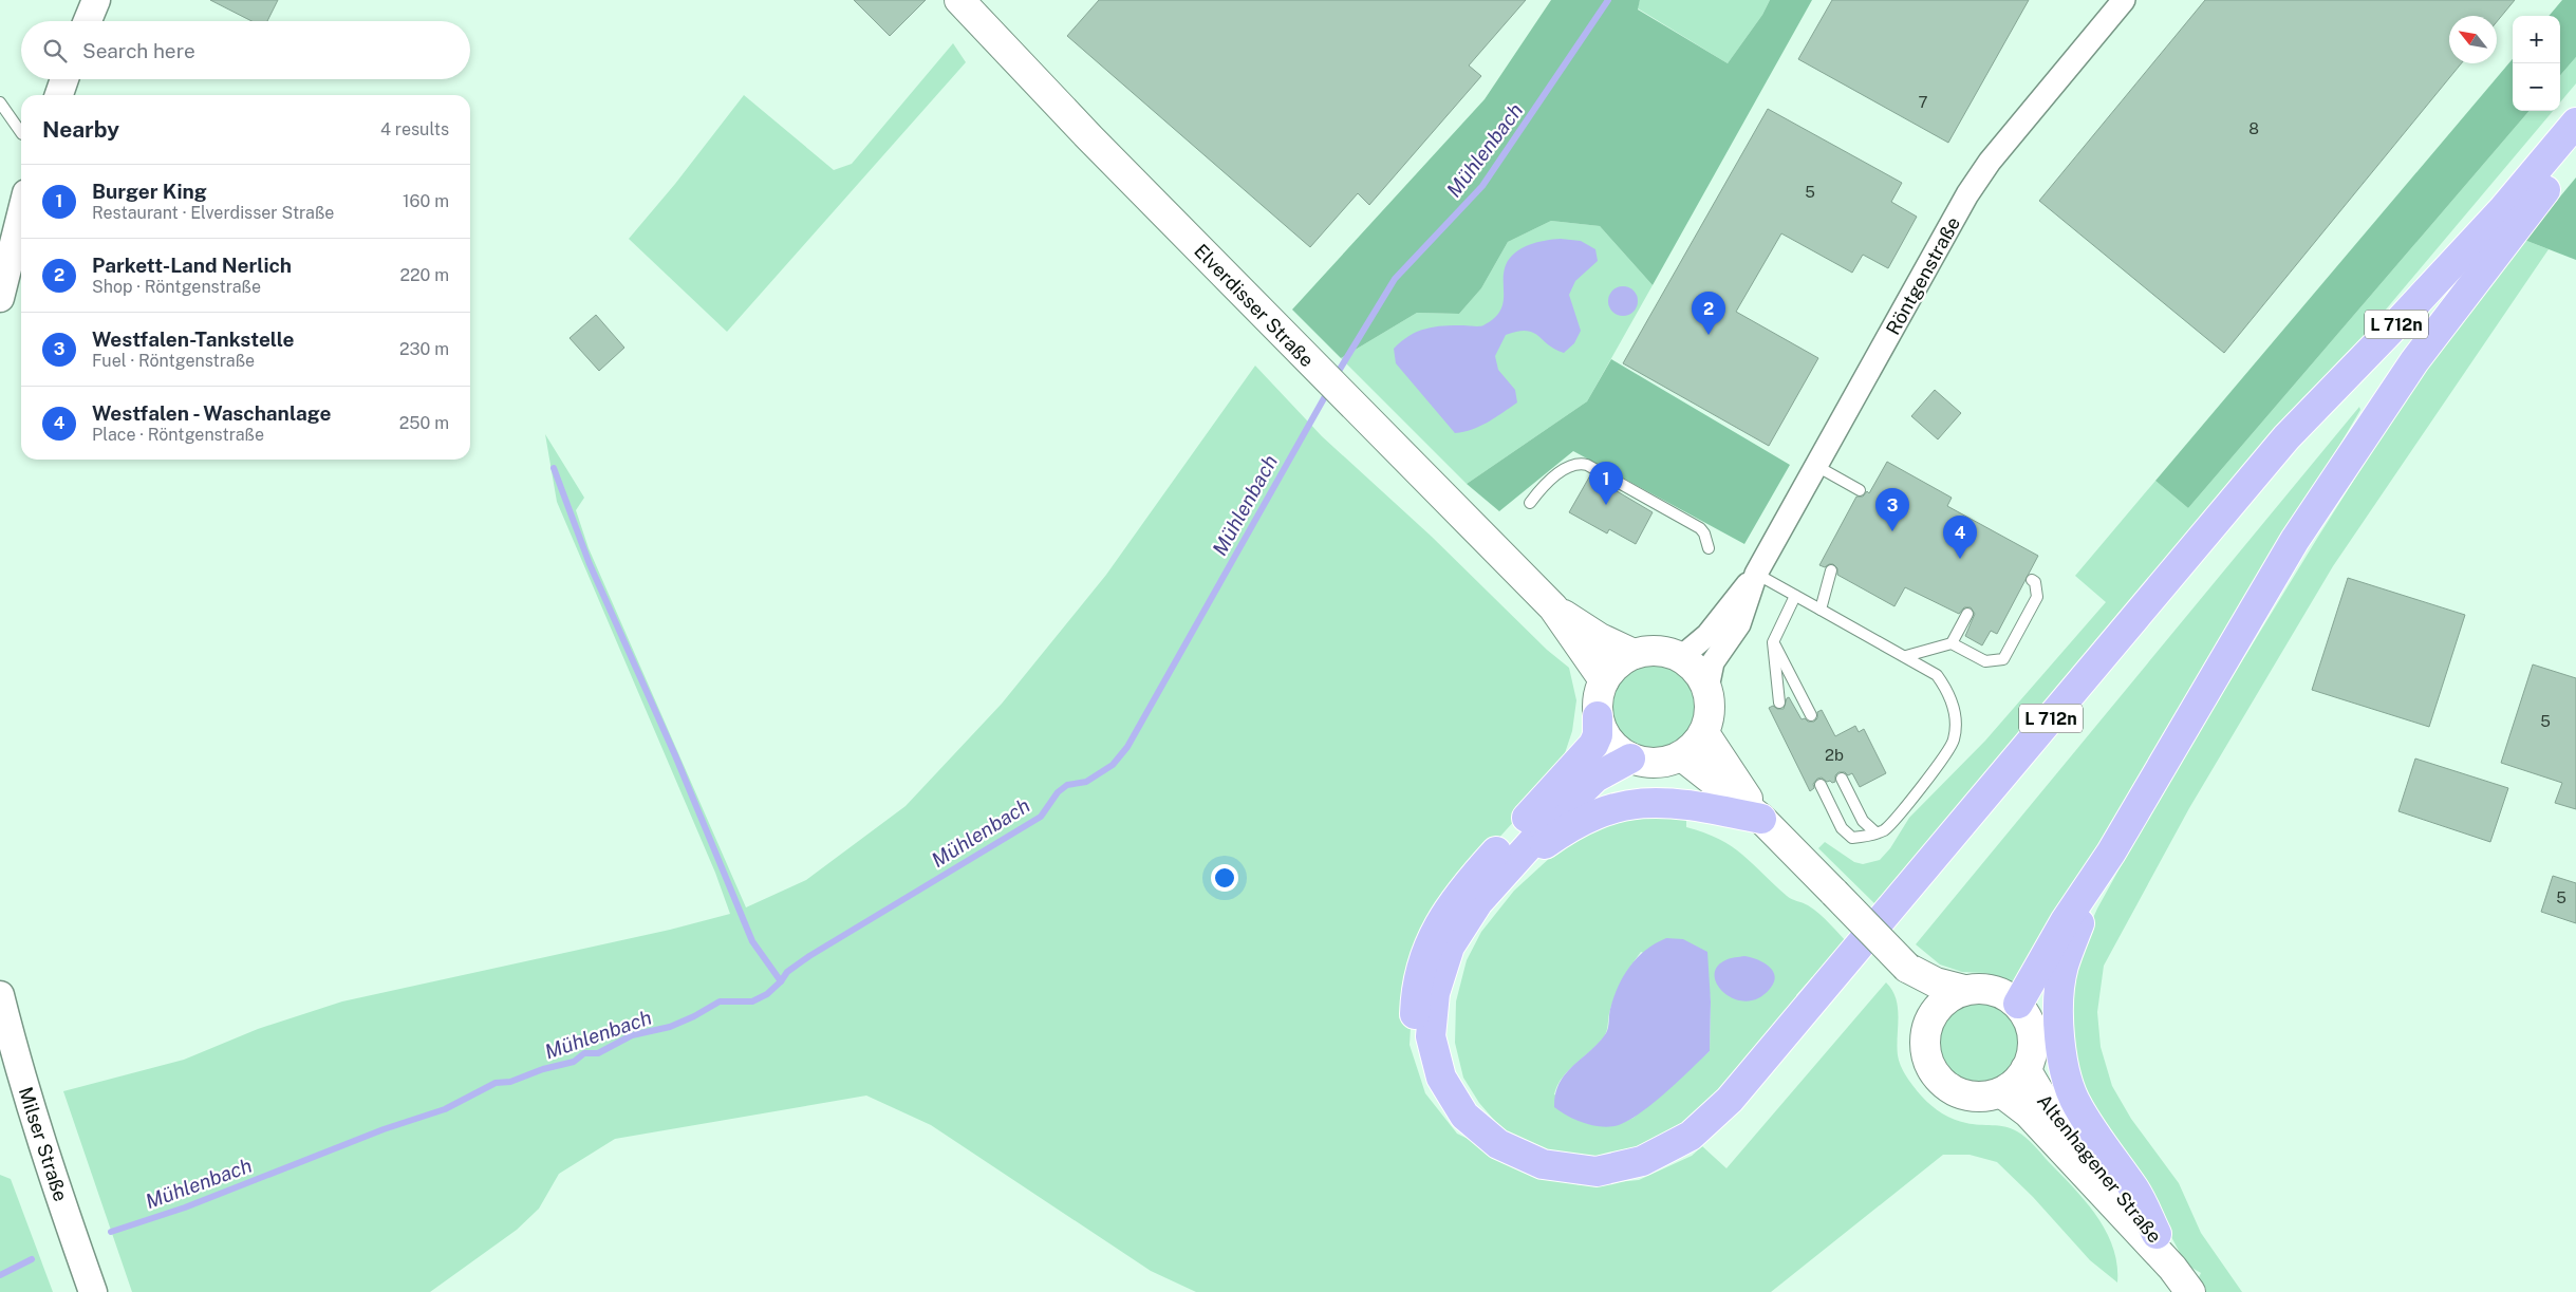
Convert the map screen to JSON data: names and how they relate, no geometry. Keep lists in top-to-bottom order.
{
  "streets": {
    "main road": ["Elverdisser Straße", "L 712n", "Altenhagener Straße"],
    "street": ["Röntgenstraße", "Milser Straße"]
  },
  "crossings": [
    ["Röntgenstraße", "Elverdisser Straße"]
  ],
  "water": ["Mühlenbach"],
  "house_numbers": [
    "7",
    "8",
    "5",
    "5",
    "2b",
    "5"
  ],
  "north": "top left",
  "page": {
    "map_buttons": ["+", "−"],
    "search": "Search here",
    "heading": ["Nearby", "4 results"],
    "list": [
      {
        "mark": "1",
        "name": "Burger King",
        "note": "Restaurant · Elverdisser Straße",
        "value": "160 m"
      },
      {
        "mark": "2",
        "name": "Parkett-Land Nerlich",
        "note": "Shop · Röntgenstraße",
        "value": "220 m"
      },
      {
        "mark": "3",
        "name": "Westfalen-Tankstelle",
        "note": "Fuel · Röntgenstraße",
        "value": "230 m"
      },
      {
        "mark": "4",
        "name": "Westfalen - Waschanlage",
        "note": "Place · Röntgenstraße",
        "value": "250 m"
      }
    ],
    "pins": [
      "2",
      "1",
      "3",
      "4"
    ]
  }
}
